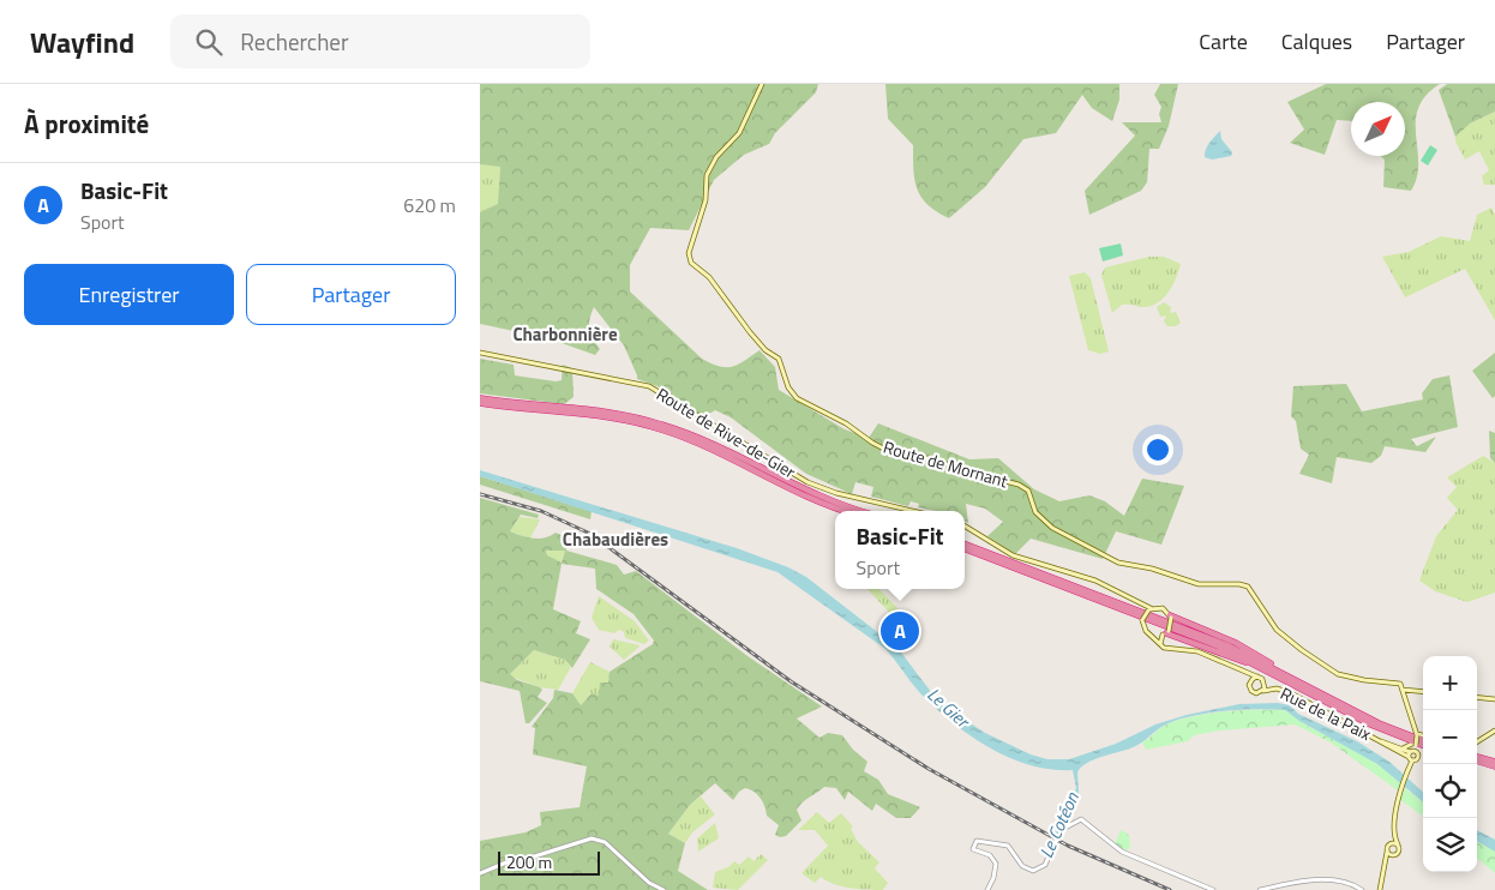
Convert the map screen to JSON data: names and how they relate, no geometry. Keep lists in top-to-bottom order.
{
  "streets": {
    "main road": ["Route de Rive-de-Gier", "Route de Mornant", "Rue de la Paix"]
  },
  "districts": ["Charbonnière", "Chabaudières"],
  "water": ["Le Gier", "Le Cotéon"],
  "scale_bar": "200 m",
  "north": "top right",
  "page": {
    "header": "Wayfind",
    "search": "Rechercher",
    "nav": ["Carte", "Calques", "Partager"],
    "heading": "À proximité",
    "list": [
      {
        "mark": "A",
        "name": "Basic-Fit",
        "note": "Sport",
        "value": "620 m"
      }
    ],
    "buttons": ["Enregistrer", "Partager"],
    "popup": ["Basic-Fit", "Sport"],
    "pins": "A",
    "map_buttons": ["+", "−"],
    "scale": "200 m"
  }
}
